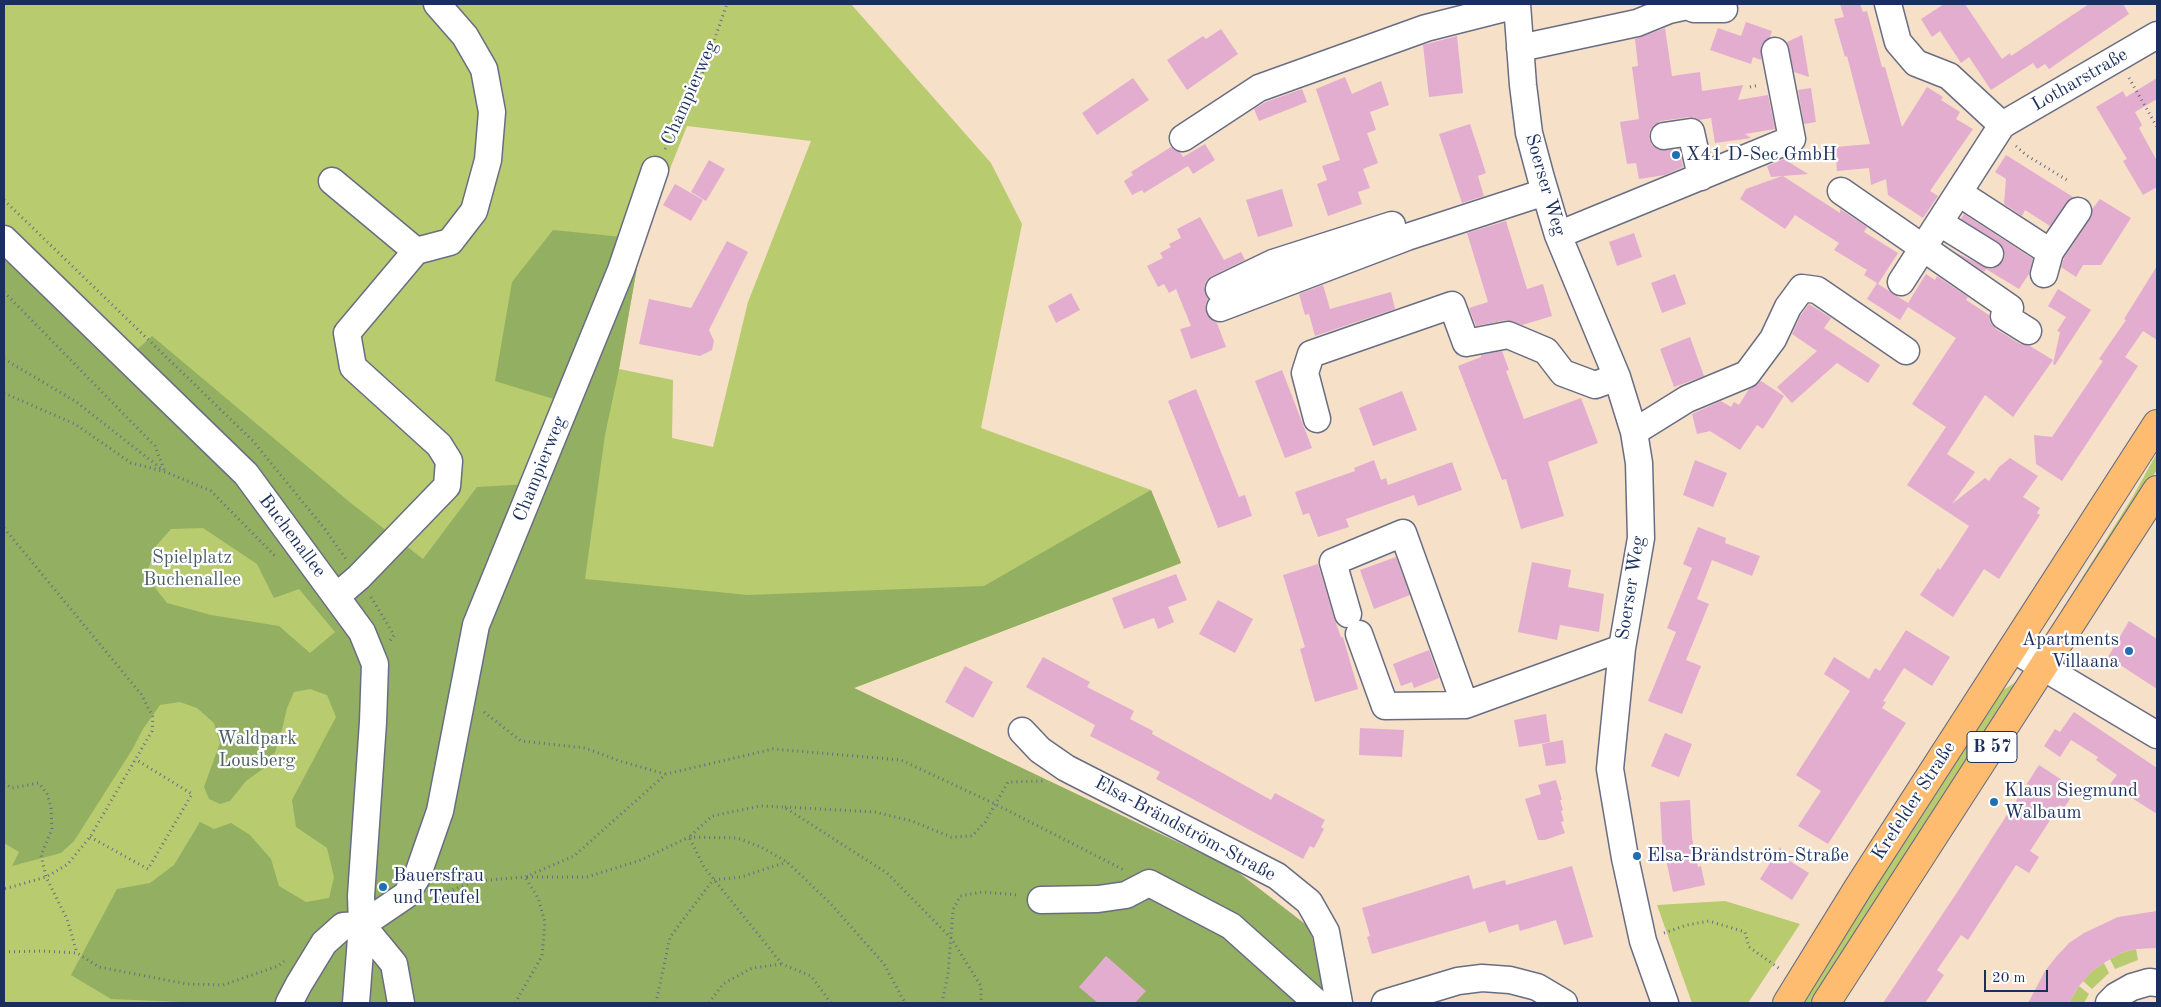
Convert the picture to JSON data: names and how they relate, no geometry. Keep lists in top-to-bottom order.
{
  "streets": {
    "main road": ["B 57", "Krefelder Straße"],
    "street": [
      "Lotharstraße",
      "Champierweg",
      "Soerser Weg",
      "Buchenallee",
      "Elsa-Brändström-Straße"
    ]
  },
  "crossings": [
    ["Champierweg", "Buchenallee"]
  ],
  "parks": ["Spielplatz Buchenallee", "Waldpark Lousberg"],
  "places": [
    "X41 D-Sec GmbH",
    "Apartments Villaana",
    "Klaus Siegmund Walbaum",
    "Elsa-Brändström-Straße",
    "Bauersfrau und Teufel"
  ],
  "scale_bar": "20 m"
}
